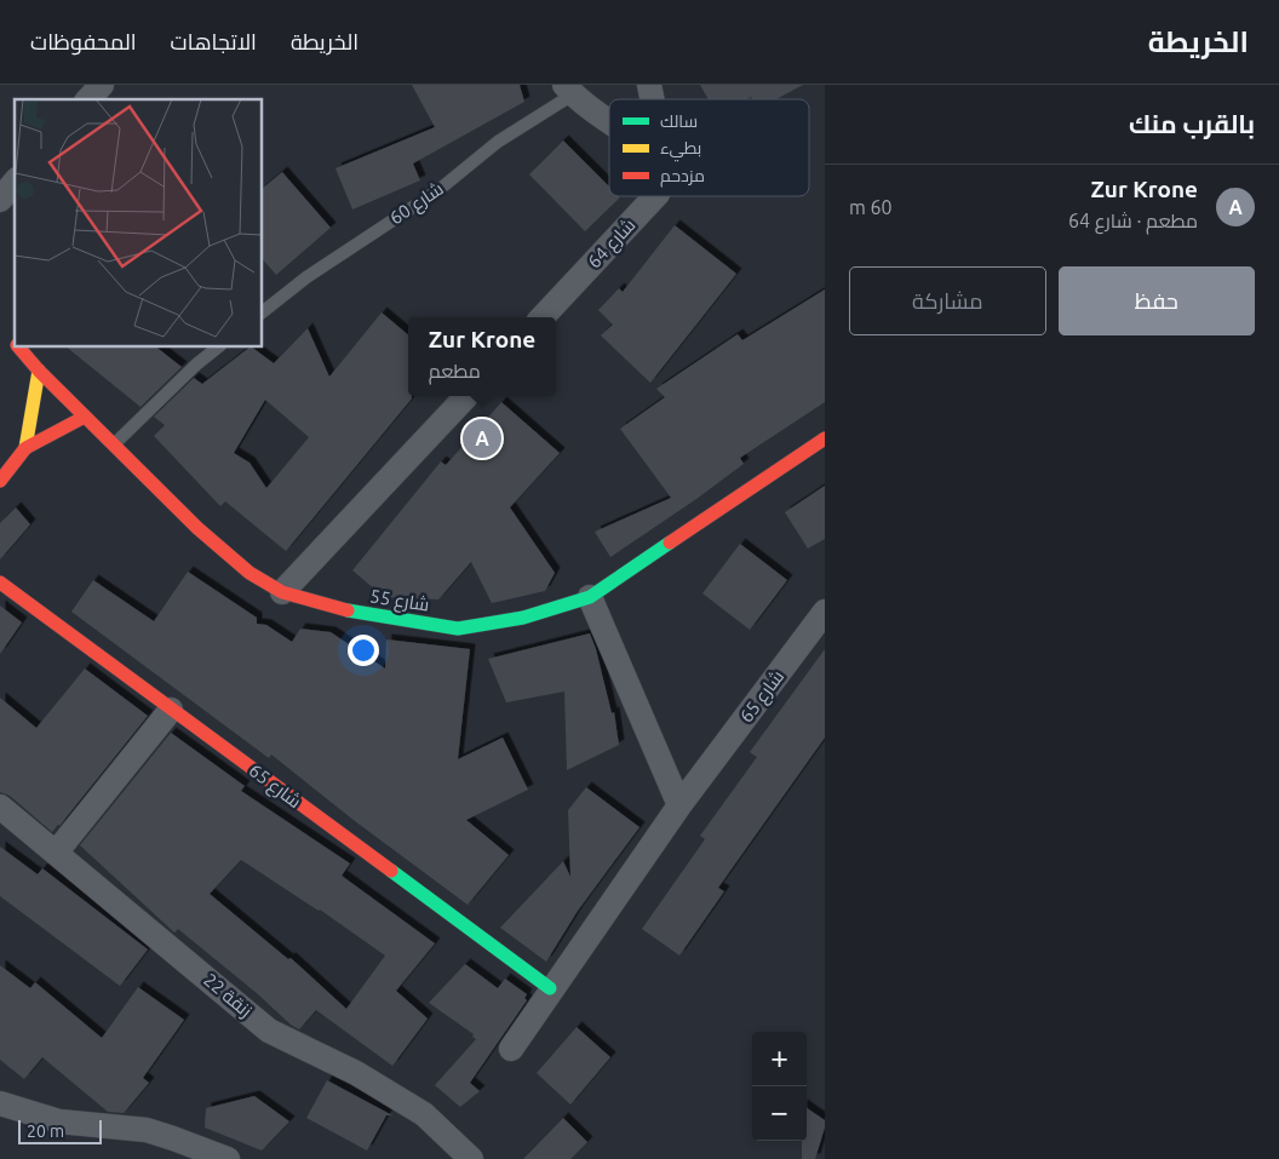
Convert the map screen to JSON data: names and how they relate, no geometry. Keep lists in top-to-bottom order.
{
  "streets": {
    "street": [
      "شارع 60",
      "شارع 64",
      "شارع 55",
      "شارع 65",
      "زنقة 22"
    ]
  },
  "legend": ["سالك", "بطيء", "مزدحم"],
  "scale_bar": "20 m",
  "page": {
    "header": "الخريطة",
    "nav": ["الخريطة", "الاتجاهات", "المحفوظات"],
    "heading": "بالقرب منك",
    "list": [
      {
        "mark": "A",
        "name": "Zur Krone",
        "note": "مطعم · شارع 64",
        "value": "60 m"
      }
    ],
    "buttons": ["حفظ", "مشاركة"],
    "popup": ["Zur Krone", "مطعم"],
    "pins": "A",
    "map_buttons": ["+", "−"],
    "scale": "20 m"
  }
}
